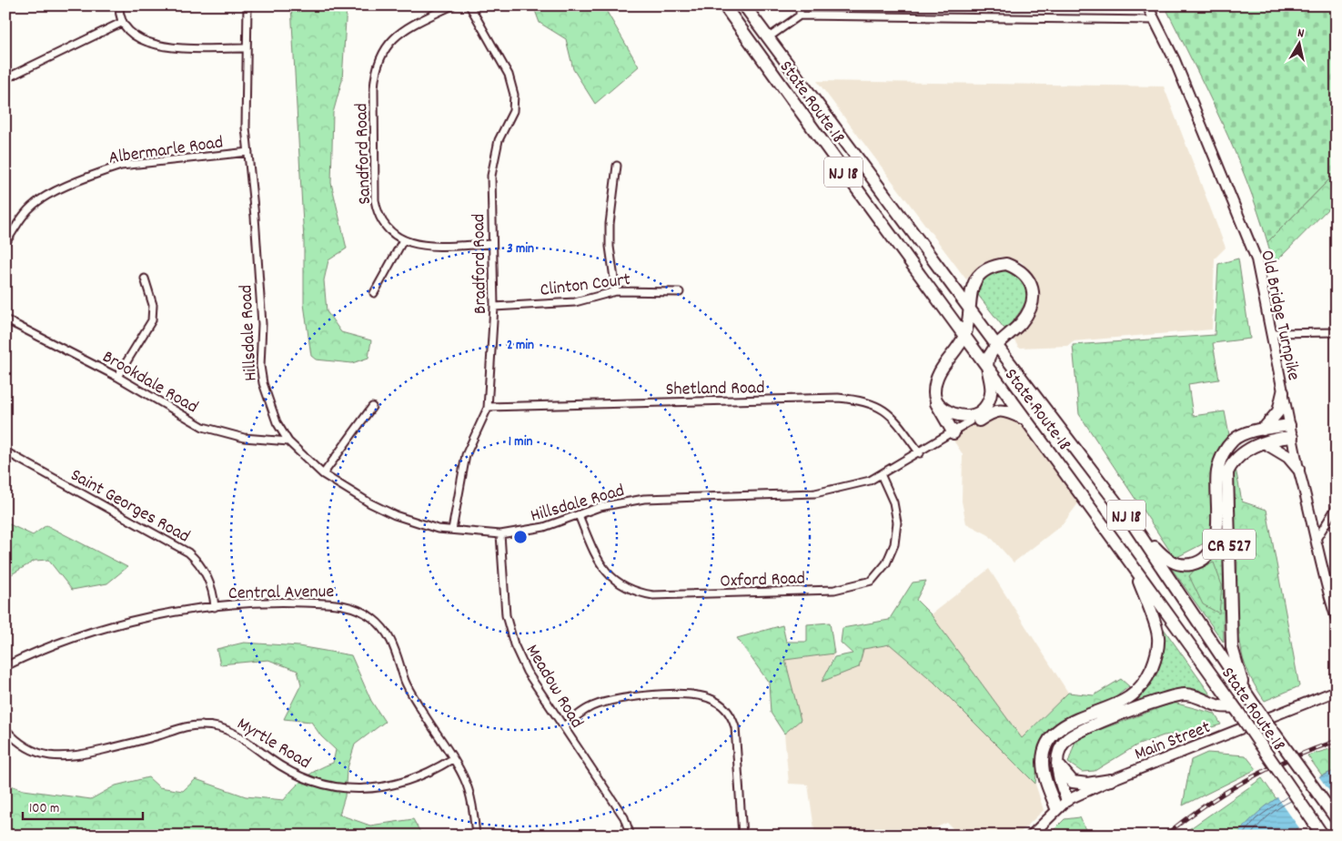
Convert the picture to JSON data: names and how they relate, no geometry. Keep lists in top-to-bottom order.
{
  "streets": {
    "highway": ["State Route 18", "NJ 18", "CR 527"],
    "street": [
      "Albermarle Road",
      "Sandford Road",
      "Bradford Road",
      "Clinton Court",
      "Old Bridge Turnpike",
      "Hillsdale Road",
      "Brookdale Road",
      "Shetland Road",
      "Saint Georges Road",
      "Oxford Road",
      "Central Avenue",
      "Meadow Road",
      "Main Street",
      "Myrtle Road"
    ]
  },
  "crossings": [
    ["State Route 18", "Hillsdale Road"],
    ["State Route 18", "CR 527"],
    ["Albermarle Road", "Hillsdale Road"],
    ["Sandford Road", "Bradford Road"],
    ["Bradford Road", "Clinton Court"],
    ["Bradford Road", "Hillsdale Road"],
    ["Bradford Road", "Shetland Road"],
    ["Old Bridge Turnpike", "CR 527"],
    ["Hillsdale Road", "Brookdale Road"],
    ["Hillsdale Road", "Shetland Road"],
    ["Hillsdale Road", "Oxford Road"],
    ["Hillsdale Road", "Meadow Road"],
    ["Saint Georges Road", "Central Avenue"],
    ["Central Avenue", "Myrtle Road"]
  ],
  "scale_bar": "100 m",
  "north": "top",
  "rings": ["3 min", "2 min", "1 min"]
}
